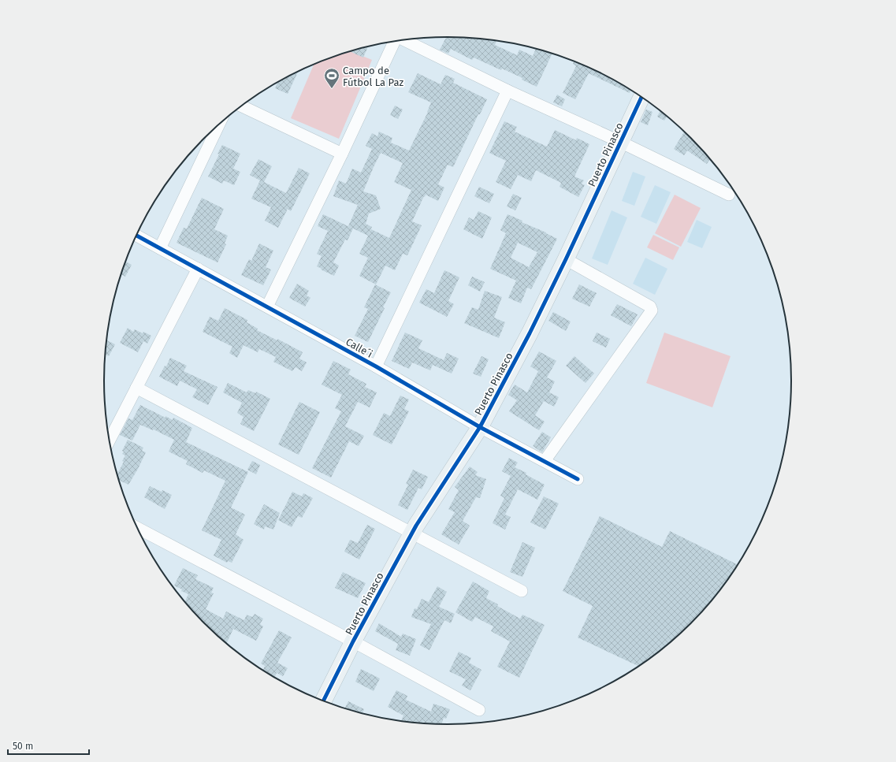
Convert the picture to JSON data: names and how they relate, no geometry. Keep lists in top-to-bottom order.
{
  "streets": {
    "street": ["Puerto Pinasco", "Calle´i"]
  },
  "crossings": [
    ["Puerto Pinasco", "Calle´i"]
  ],
  "places": {
    "sports": ["Campo de Fútbol La Paz"]
  },
  "scale_bar": "50 m"
}
